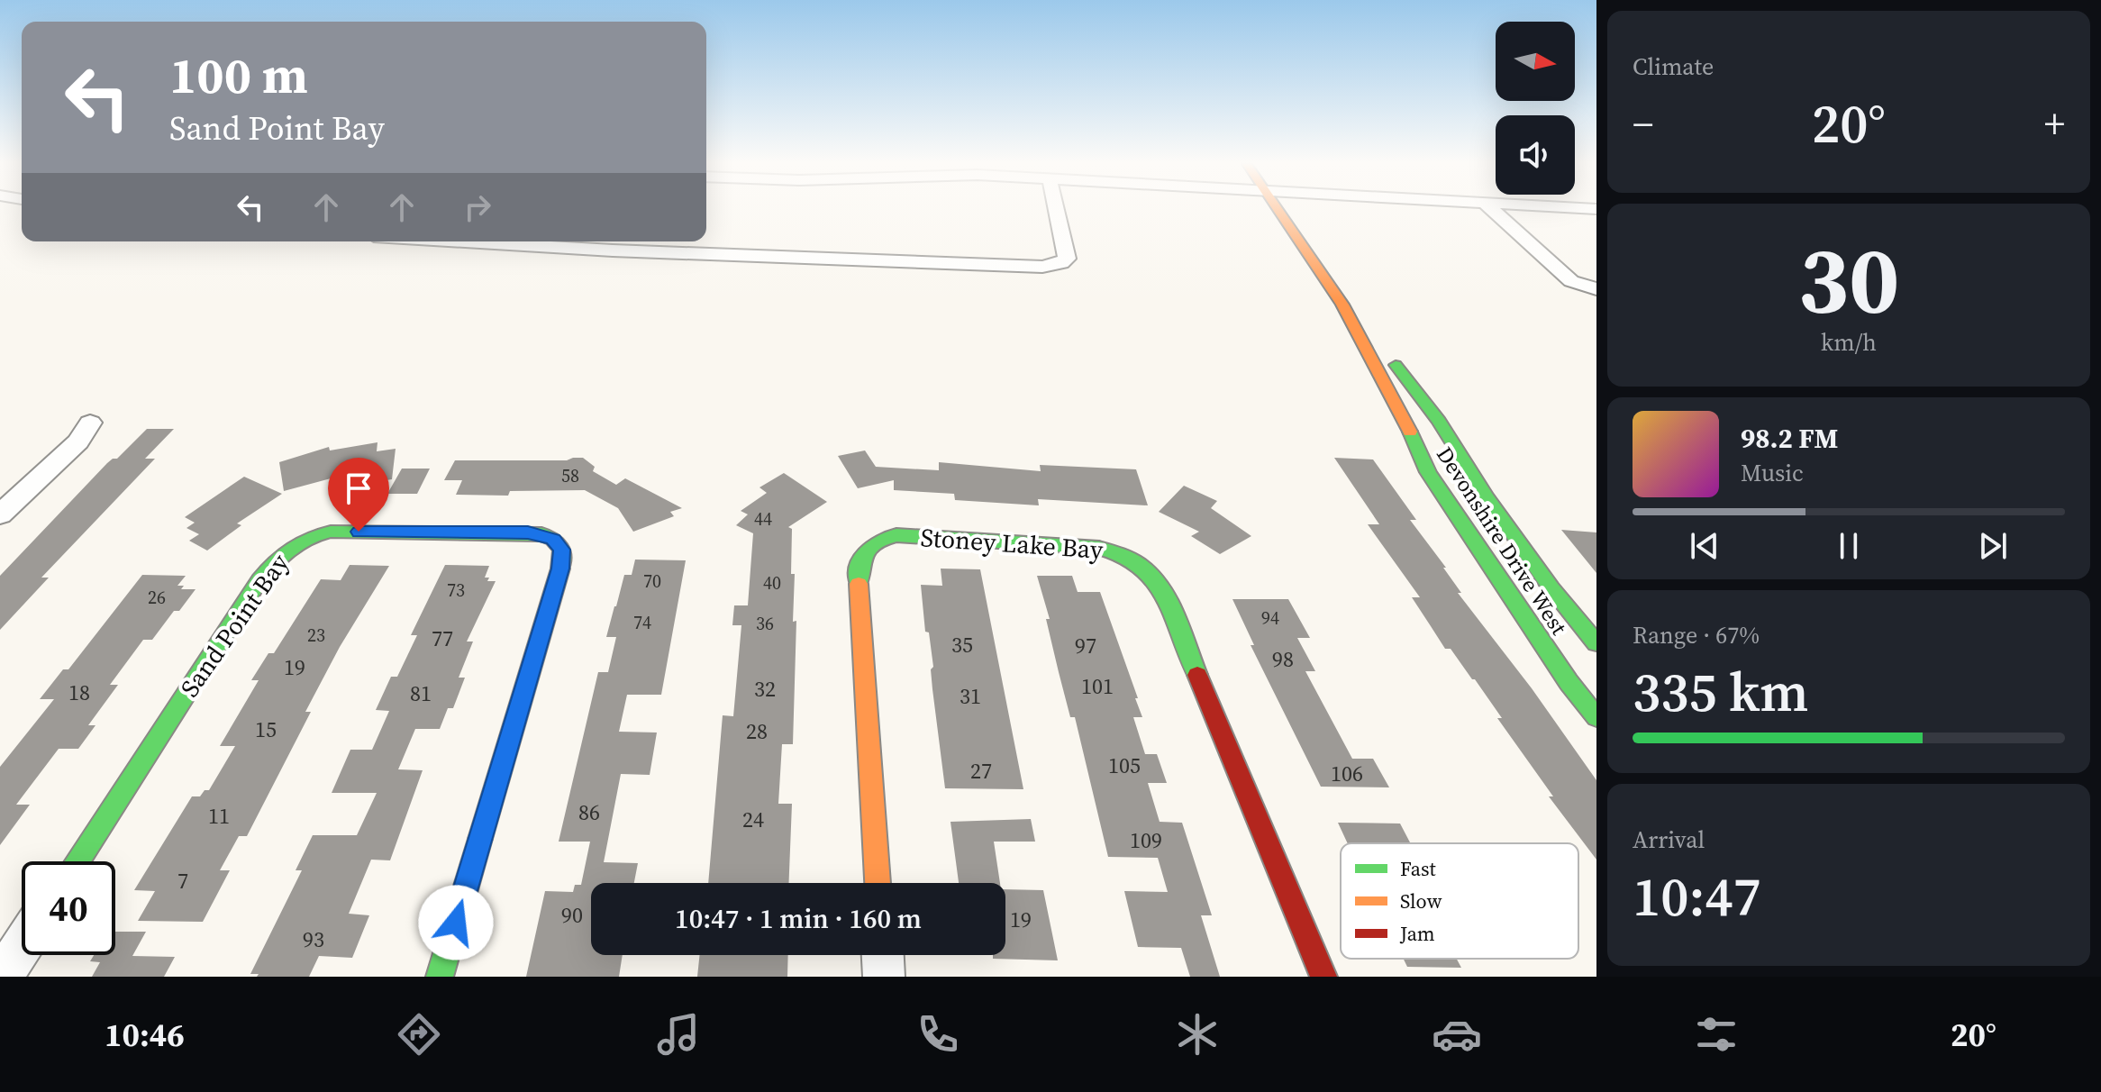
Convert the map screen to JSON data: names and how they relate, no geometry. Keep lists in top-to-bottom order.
{
  "streets": {
    "street": ["Devonshire Drive West", "Stoney Lake Bay", "Sand Point Bay"]
  },
  "house_numbers": [
    "58",
    "44",
    "70",
    "40",
    "73",
    "26",
    "94",
    "74",
    "36",
    "23",
    "77",
    "35",
    "97",
    "98",
    "19",
    "101",
    "32",
    "18",
    "81",
    "31",
    "15",
    "28",
    "105",
    "27",
    "106",
    "86",
    "11",
    "24",
    "109",
    "7",
    "90",
    "19",
    "93"
  ],
  "legend": ["Fast", "Slow", "Jam"],
  "north": "right",
  "page": {
    "tile": [
      "Climate",
      ["30", "km/h"],
      ["Range · 67%", "335 km"],
      ["Arrival", "10:47"]
    ],
    "turn": ["100 m", "Sand Point Bay"],
    "heat": ["−", "20°", "+"],
    "song": ["98.2 FM", "Music"],
    "limit": "40",
    "trip": "10:47 · 1 min · 160 m",
    "tabs": ["10:46", "20°"]
  }
}
